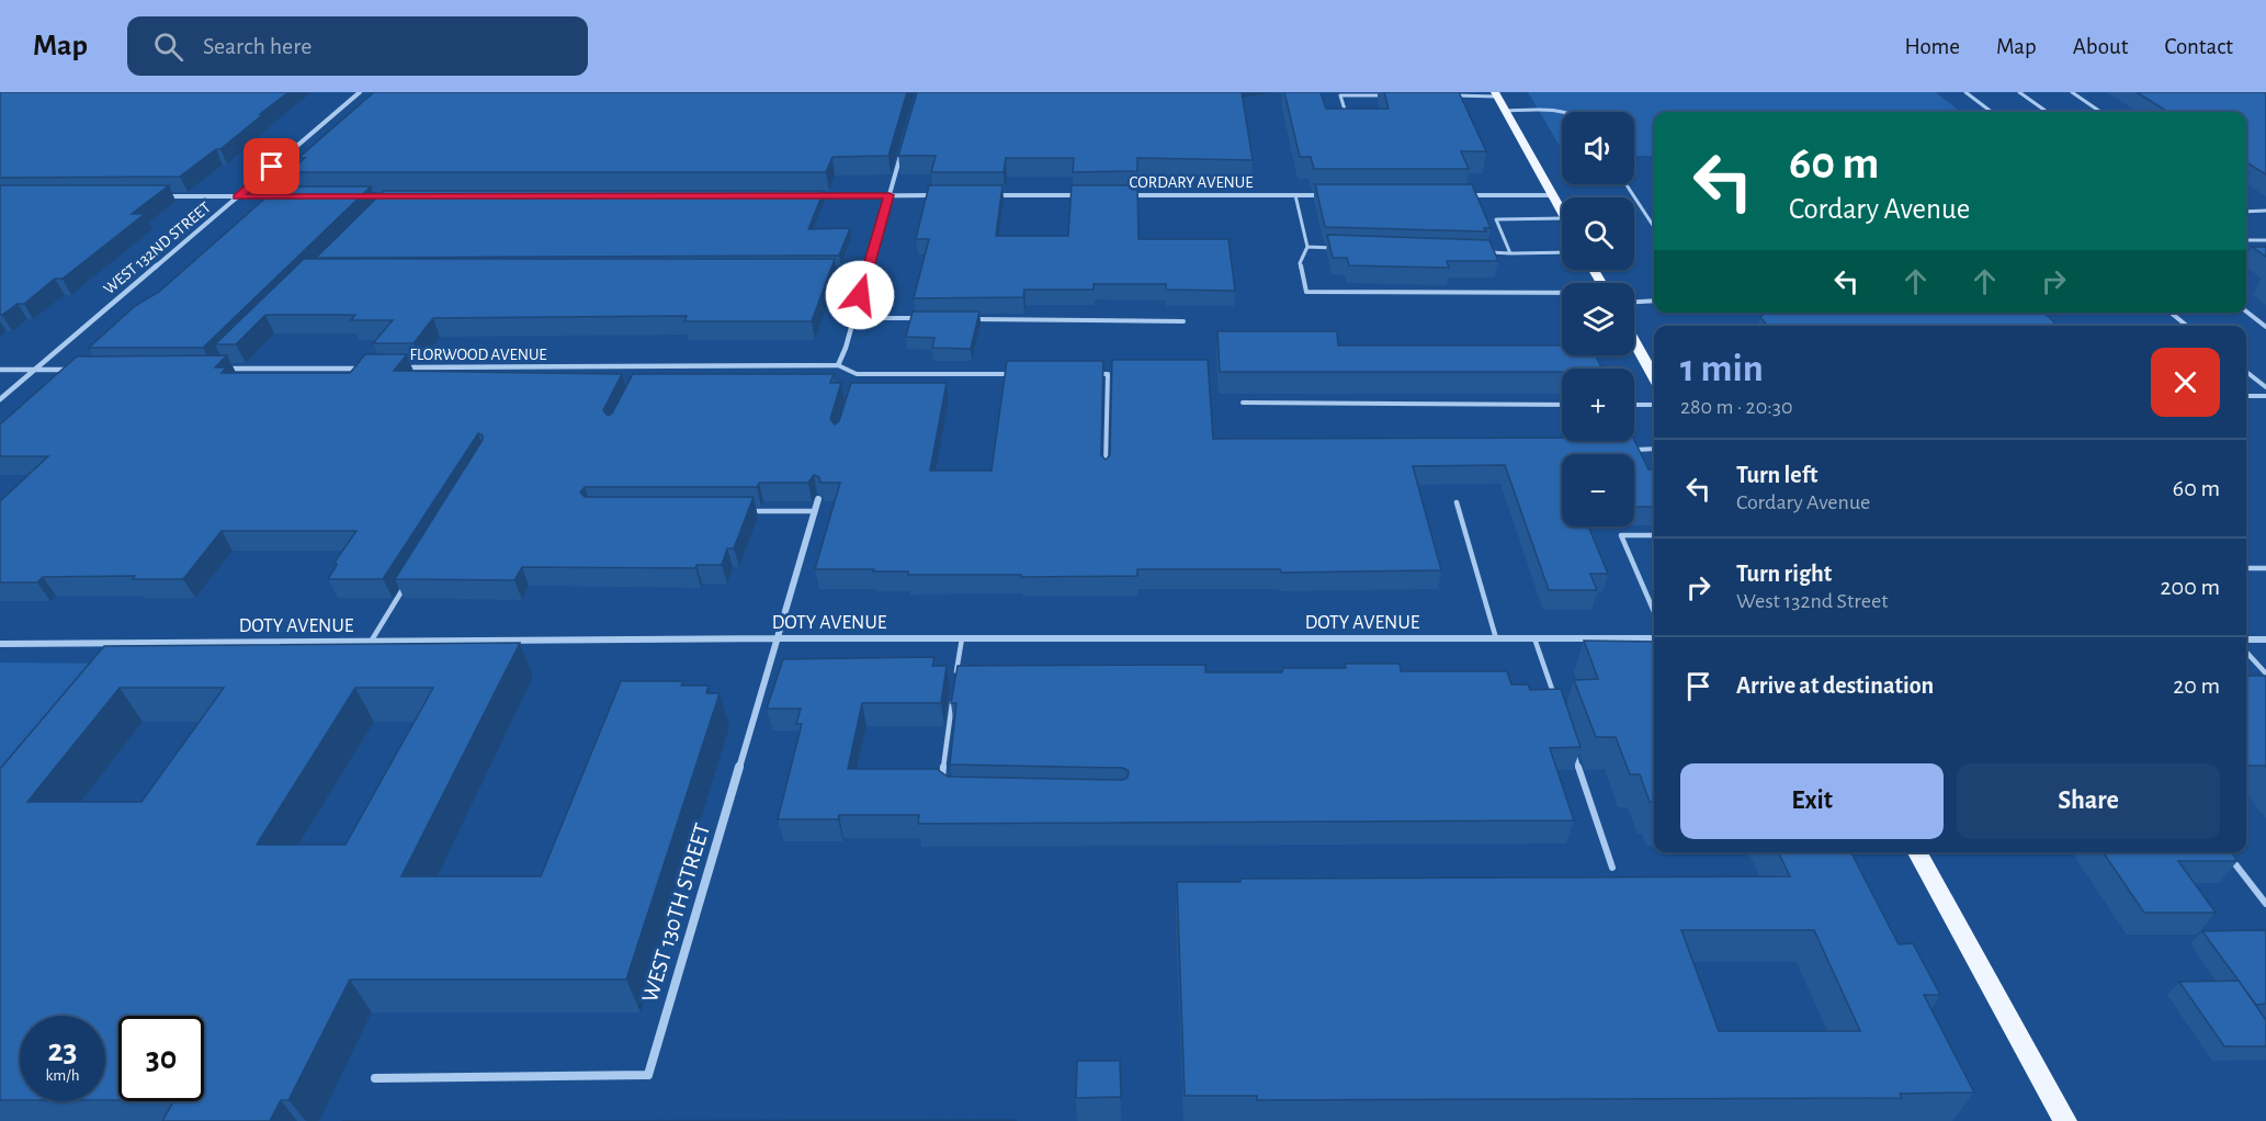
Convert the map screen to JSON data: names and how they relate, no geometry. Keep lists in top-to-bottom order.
{
  "streets": {
    "street": [
      "CORDARY AVENUE",
      "WEST 132ND STREET",
      "FLORWOOD AVENUE",
      "DOTY AVENUE",
      "WEST 130TH STREET"
    ]
  },
  "crossings": [
    ["DOTY AVENUE", "WEST 130TH STREET"]
  ],
  "page": {
    "header": "Map",
    "search": "Search here",
    "nav": [
      "Home",
      "Map",
      "About",
      "Contact"
    ],
    "map_buttons": ["+", "−"],
    "turn": ["60 m", "Cordary Avenue"],
    "heading": ["1 min", "280 m · 20:30"],
    "list": [
      {
        "name": "Turn left",
        "note": "Cordary Avenue",
        "value": "60 m"
      },
      {
        "name": "Turn right",
        "note": "West 132nd Street",
        "value": "200 m"
      },
      {
        "name": "Arrive at destination",
        "value": "20 m"
      }
    ],
    "buttons": ["Exit", "Share"],
    "speed": "23 km/h",
    "limit": "30"
  }
}
